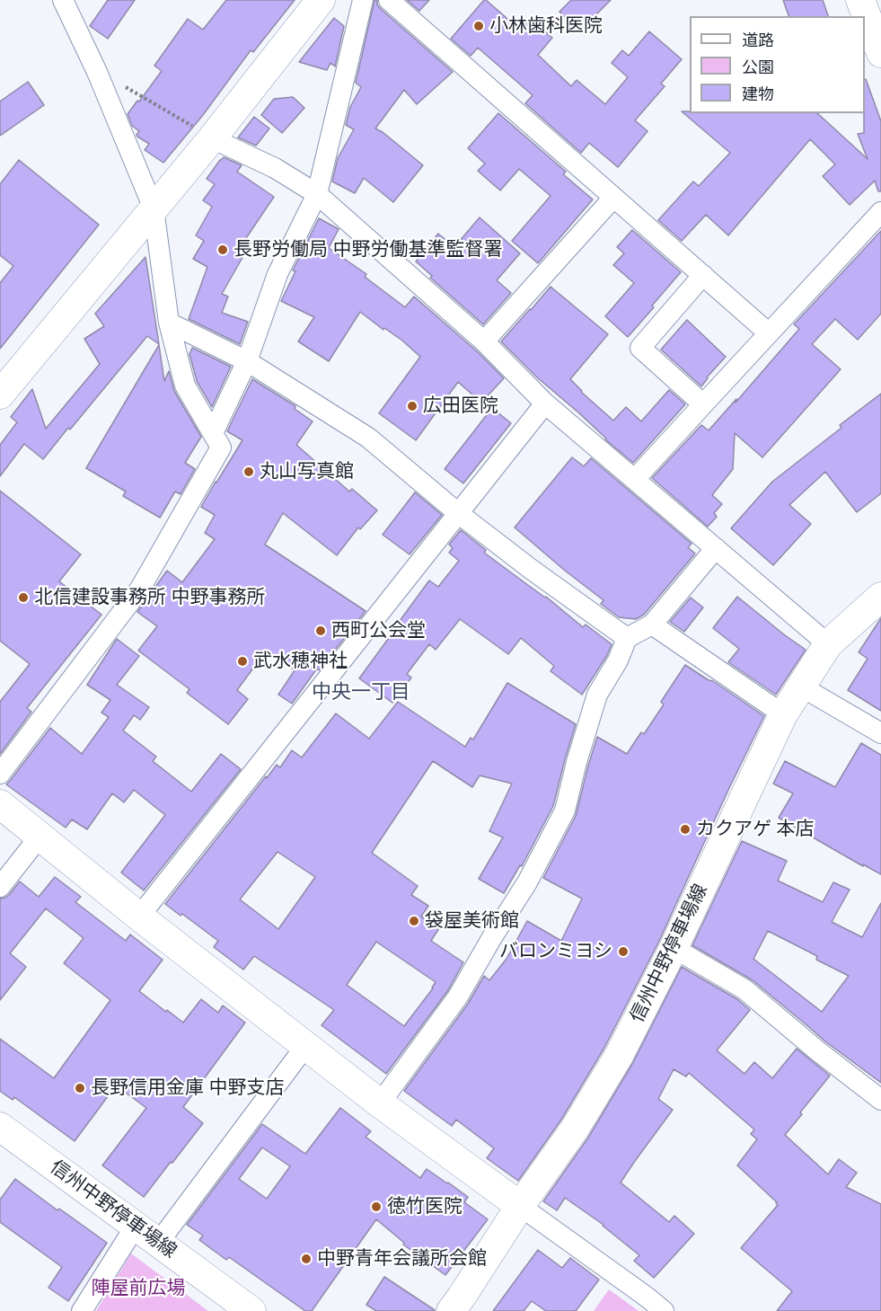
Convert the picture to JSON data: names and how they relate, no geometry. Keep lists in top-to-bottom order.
{
  "streets": {
    "main road": ["信州中野停車場線"]
  },
  "districts": ["中央一丁目"],
  "parks": ["陣屋前広場"],
  "places": [
    "小林歯科医院",
    "長野労働局 中野労働基準監督署",
    "広田医院",
    "丸山写真館",
    "北信建設事務所 中野事務所",
    "西町公会堂",
    "武水穂神社",
    "カクアゲ 本店",
    "袋屋美術館",
    "バロンミヨシ",
    "長野信用金庫 中野支店",
    "徳竹医院",
    "中野青年会議所会館"
  ],
  "legend": ["道路", "公園", "建物"]
}
